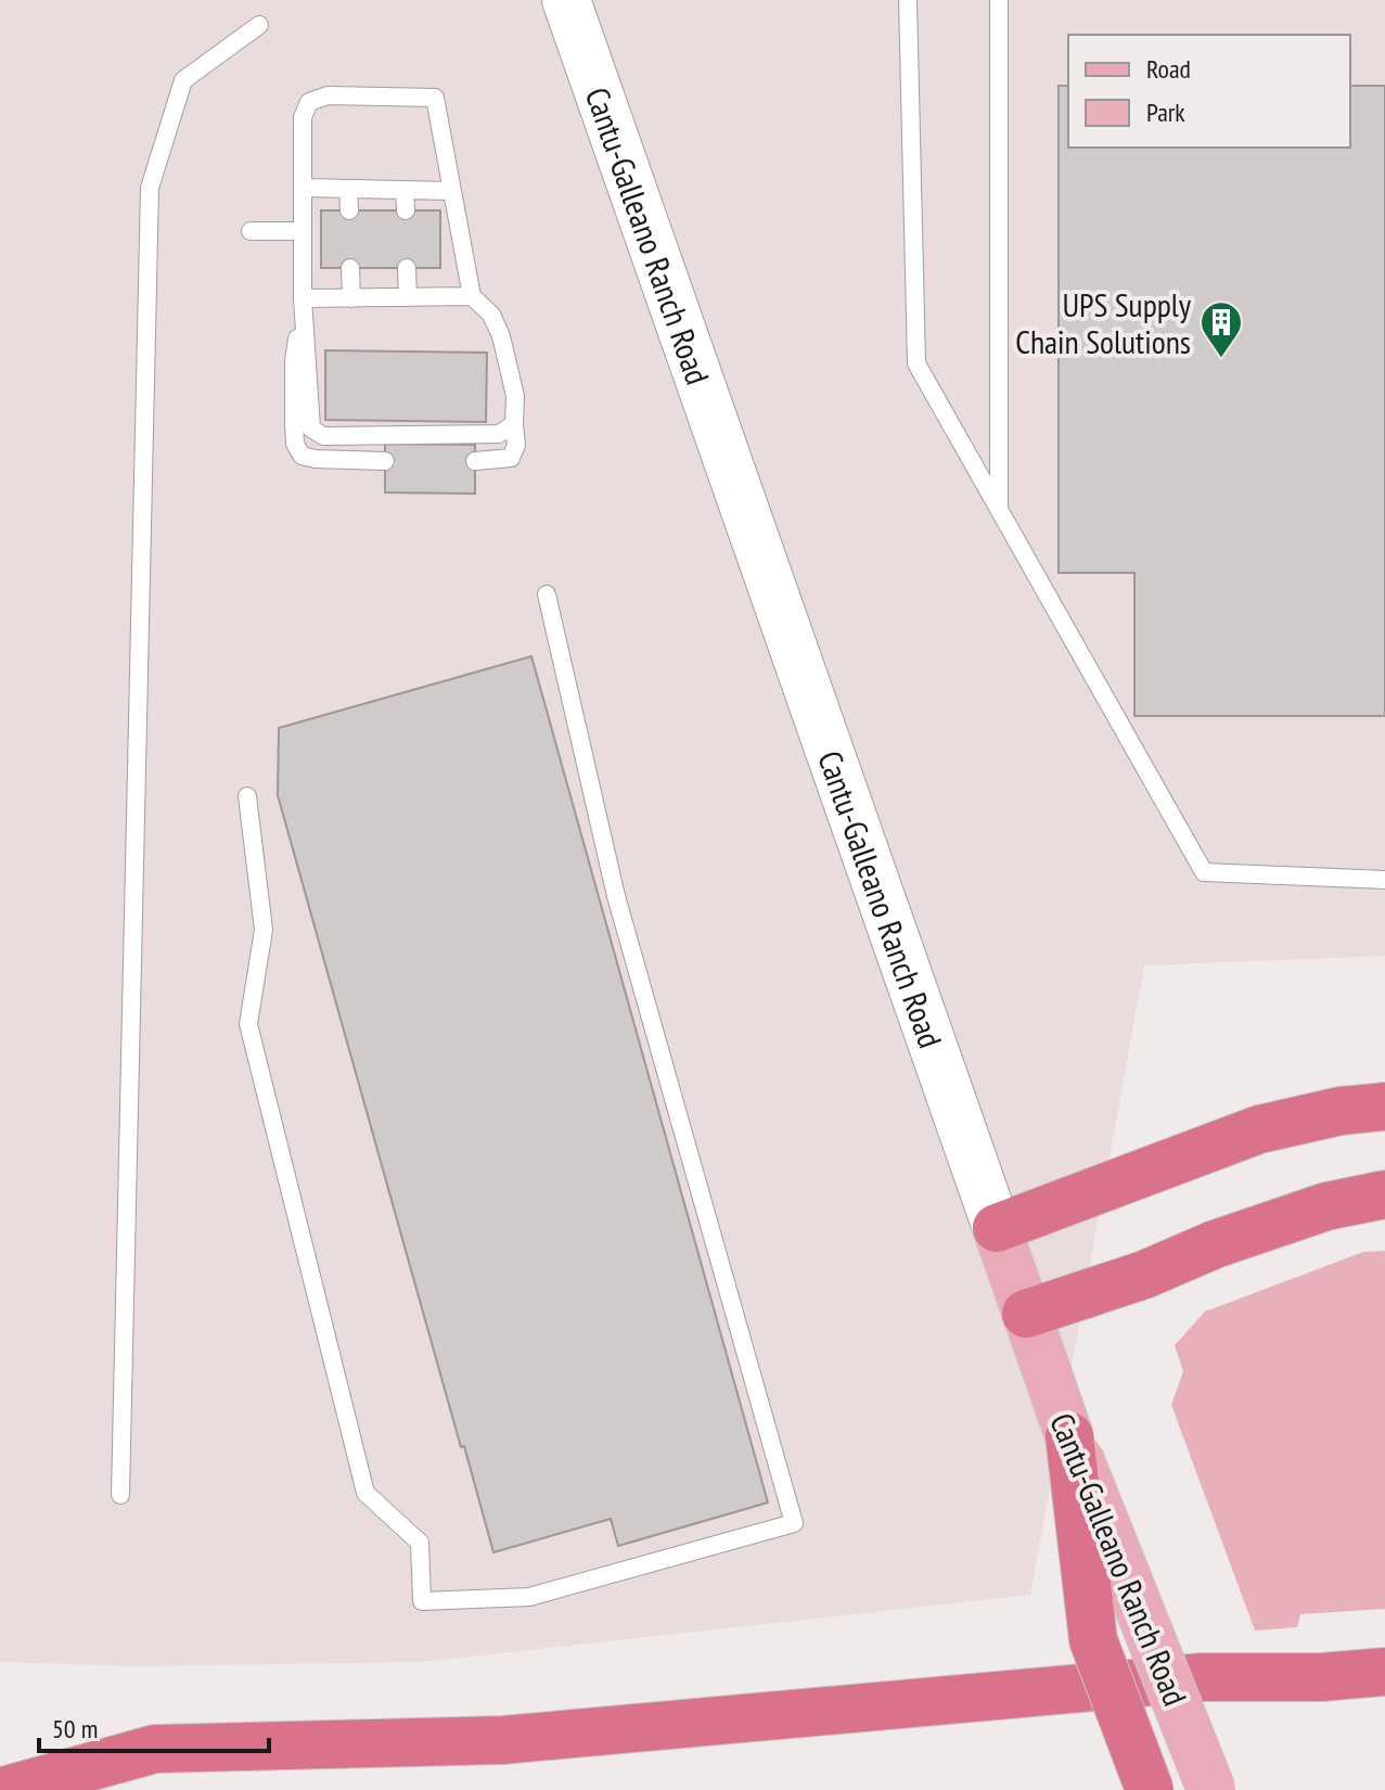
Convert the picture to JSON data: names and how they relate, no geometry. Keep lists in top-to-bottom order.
{
  "streets": {
    "main road": ["Cantu-Galleano Ranch Road"]
  },
  "places": {
    "building": ["UPS Supply Chain Solutions"]
  },
  "legend": ["Road", "Park"],
  "scale_bar": "50 m"
}
